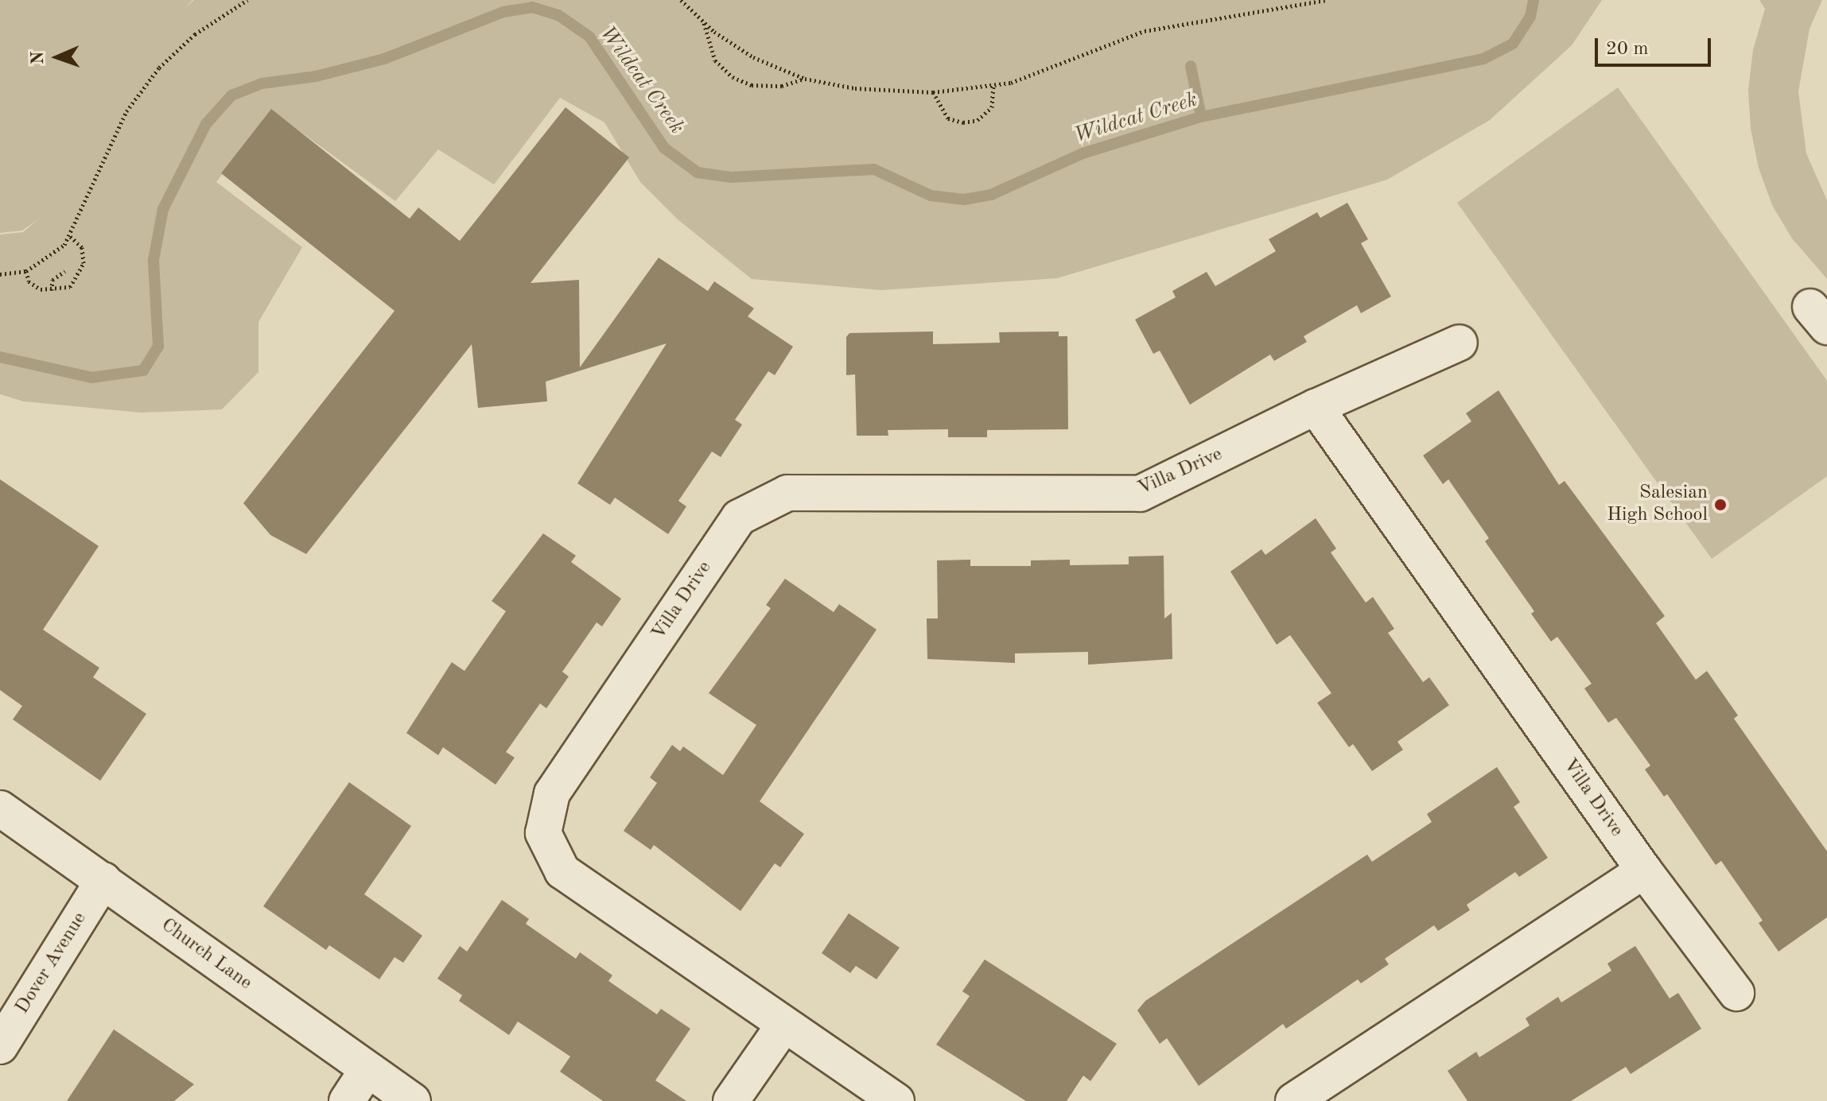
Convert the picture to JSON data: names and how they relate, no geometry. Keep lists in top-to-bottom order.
{
  "streets": {
    "street": ["Villa Drive", "Church Lane", "Dover Avenue"]
  },
  "crossings": [
    ["Church Lane", "Dover Avenue"]
  ],
  "water": ["Wildcat Creek"],
  "places": ["Salesian High School"],
  "scale_bar": "20 m",
  "north": "left"
}
